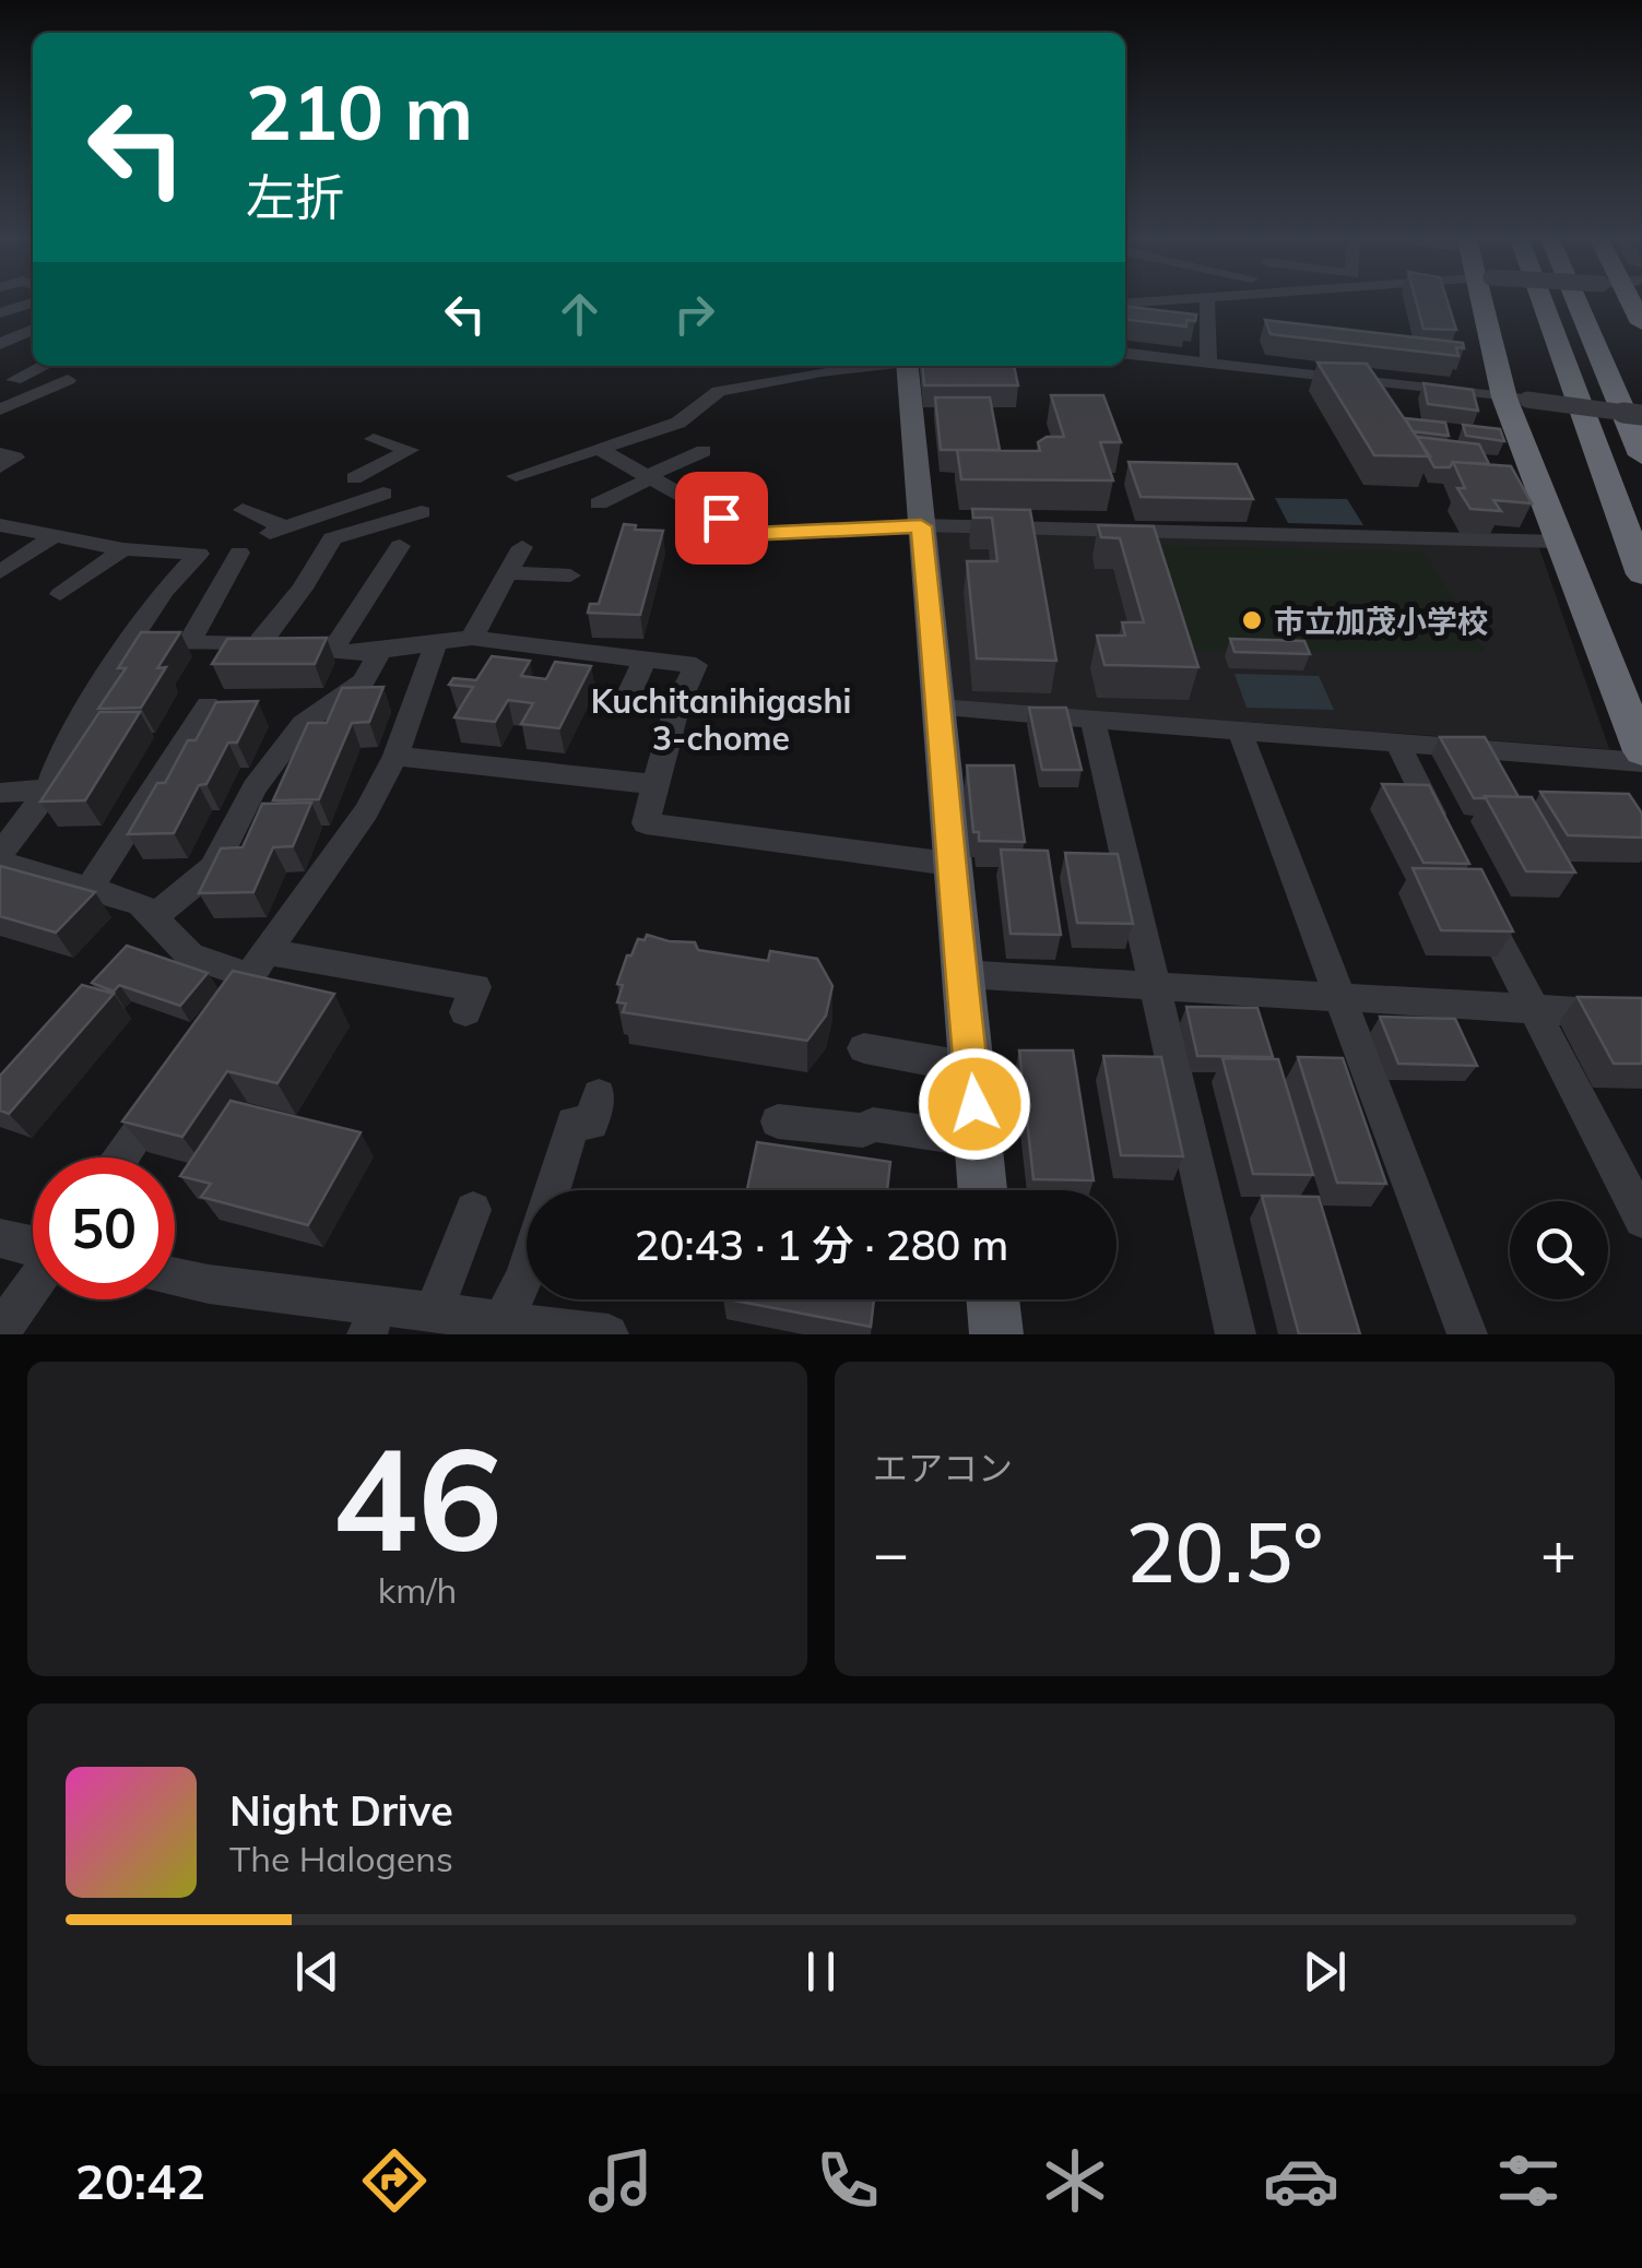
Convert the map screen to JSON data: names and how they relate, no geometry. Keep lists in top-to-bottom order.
{
  "districts": ["Kuchitanihigashi 3-chome"],
  "places": ["市立加茂小学校"],
  "page": {
    "turn": ["210 m", "左折"],
    "limit": "50",
    "trip": "20:43 · 1 分 · 280 m",
    "tile": [
      ["46", "km/h"],
      "エアコン"
    ],
    "heat": ["−", "20.5°", "+"],
    "song": ["Night Drive", "The Halogens"],
    "tabs": "20:42"
  }
}
